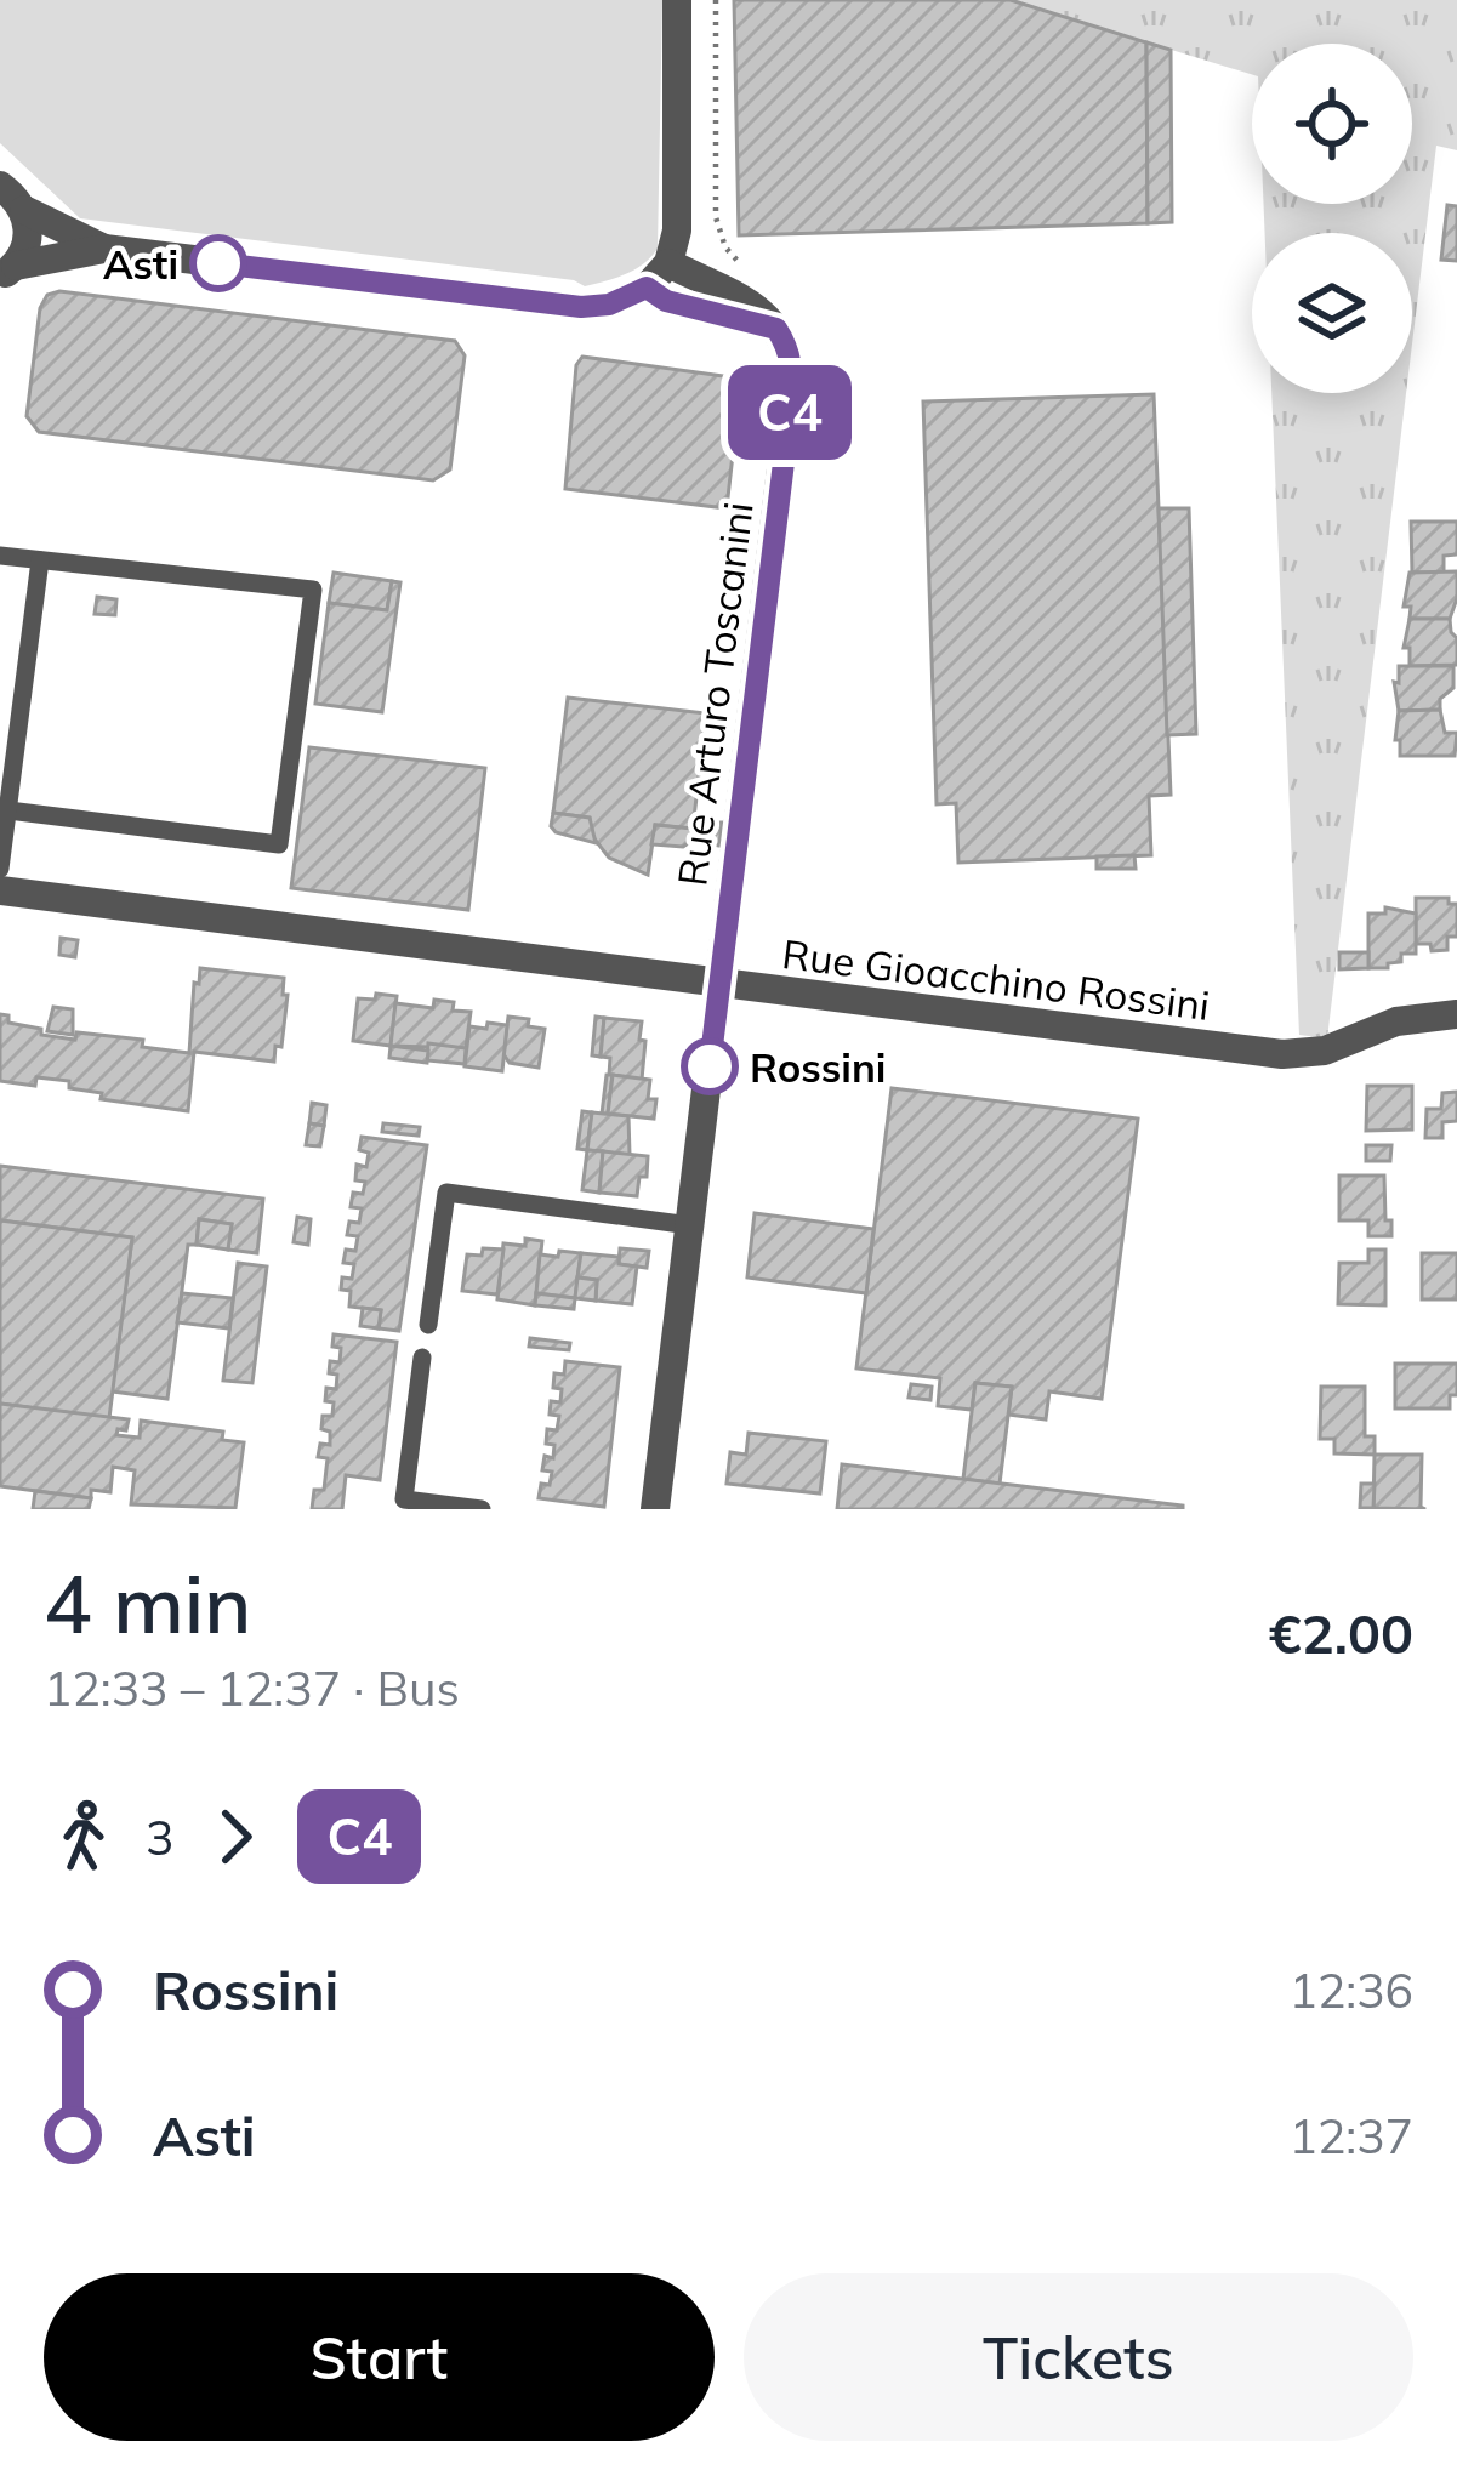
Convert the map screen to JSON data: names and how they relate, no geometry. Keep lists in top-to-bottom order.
{
  "streets": {
    "street": ["Rue Arturo Toscanini", "Rue Gioacchino Rossini"]
  },
  "crossings": [
    ["Rue Arturo Toscanini", "Rue Gioacchino Rossini"]
  ],
  "places": ["Asti", "Rossini"],
  "lines": ["bus line C4"],
  "page": {
    "on_map": "C4",
    "heading": ["4 min", "12:33 – 12:37 · Bus", "€2.00"],
    "legs": ["3", "C4"],
    "list": [
      {
        "name": "Rossini",
        "value": "12:36"
      },
      {
        "name": "Asti",
        "value": "12:37"
      }
    ],
    "buttons": ["Start", "Tickets"]
  }
}
